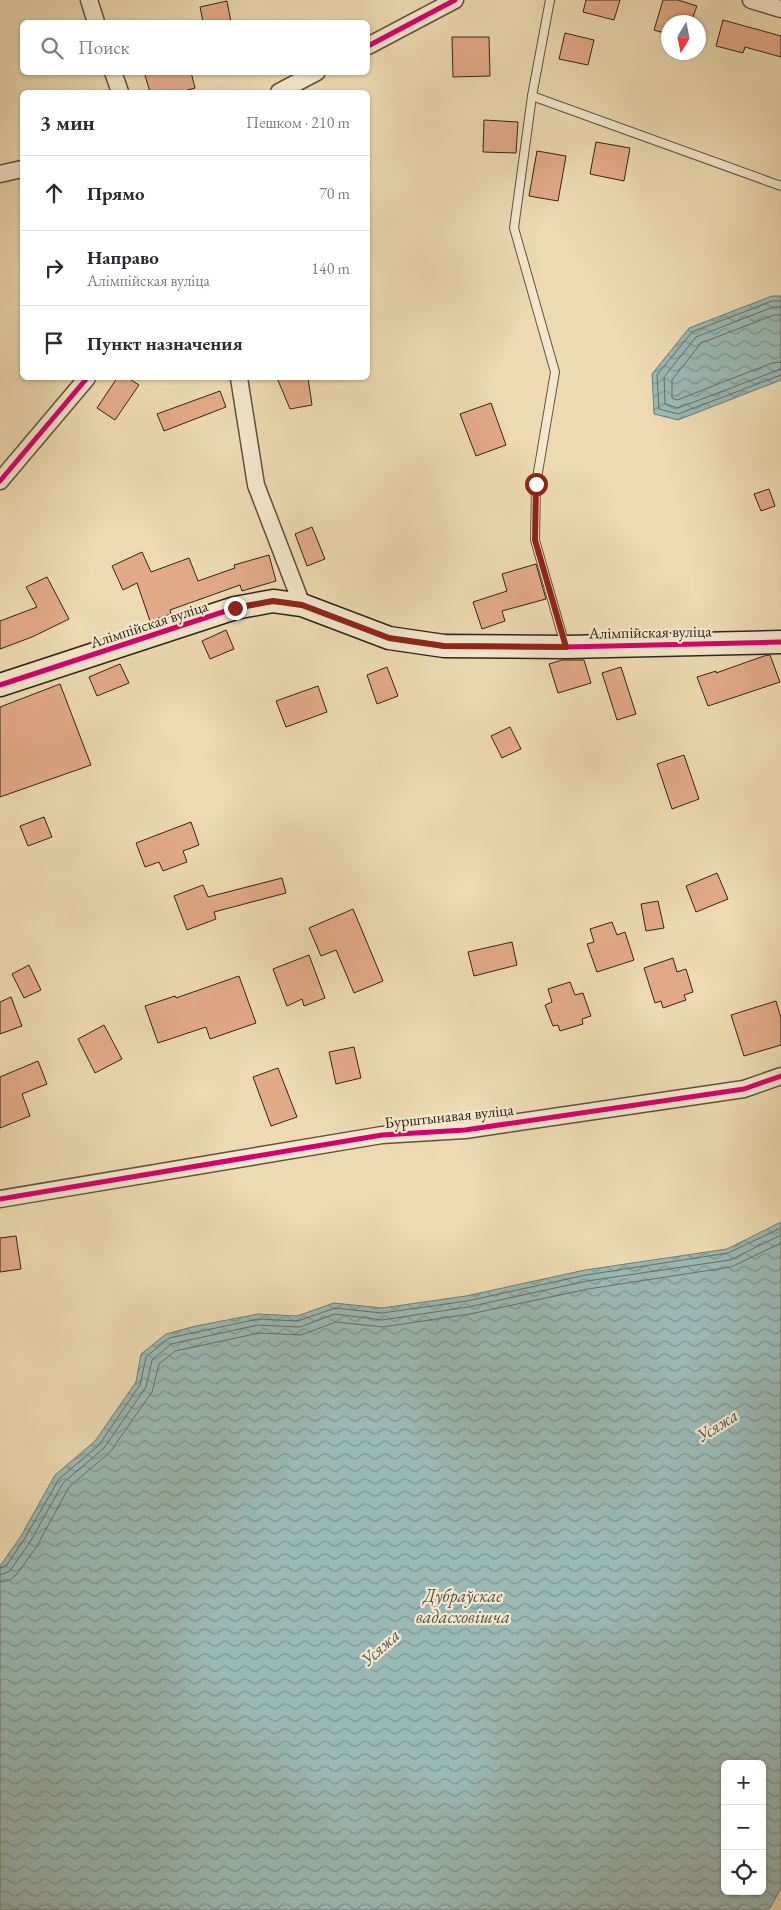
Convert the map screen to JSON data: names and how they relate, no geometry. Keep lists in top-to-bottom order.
{
  "streets": {
    "street": ["Алімпійская вуліца", "Бурштынавая вуліца"]
  },
  "water": ["Усяжа", "Дубраўскае вадасховішча"],
  "north": "bottom",
  "page": {
    "search": "Поиск",
    "heading": ["3 мин", "Пешком · 210 m"],
    "list": [
      ["Прямо", "70 m"],
      ["Направо", "Алімпійская вуліца", "140 m"],
      "Пункт назначения"
    ],
    "map_buttons": ["+", "−"]
  }
}
